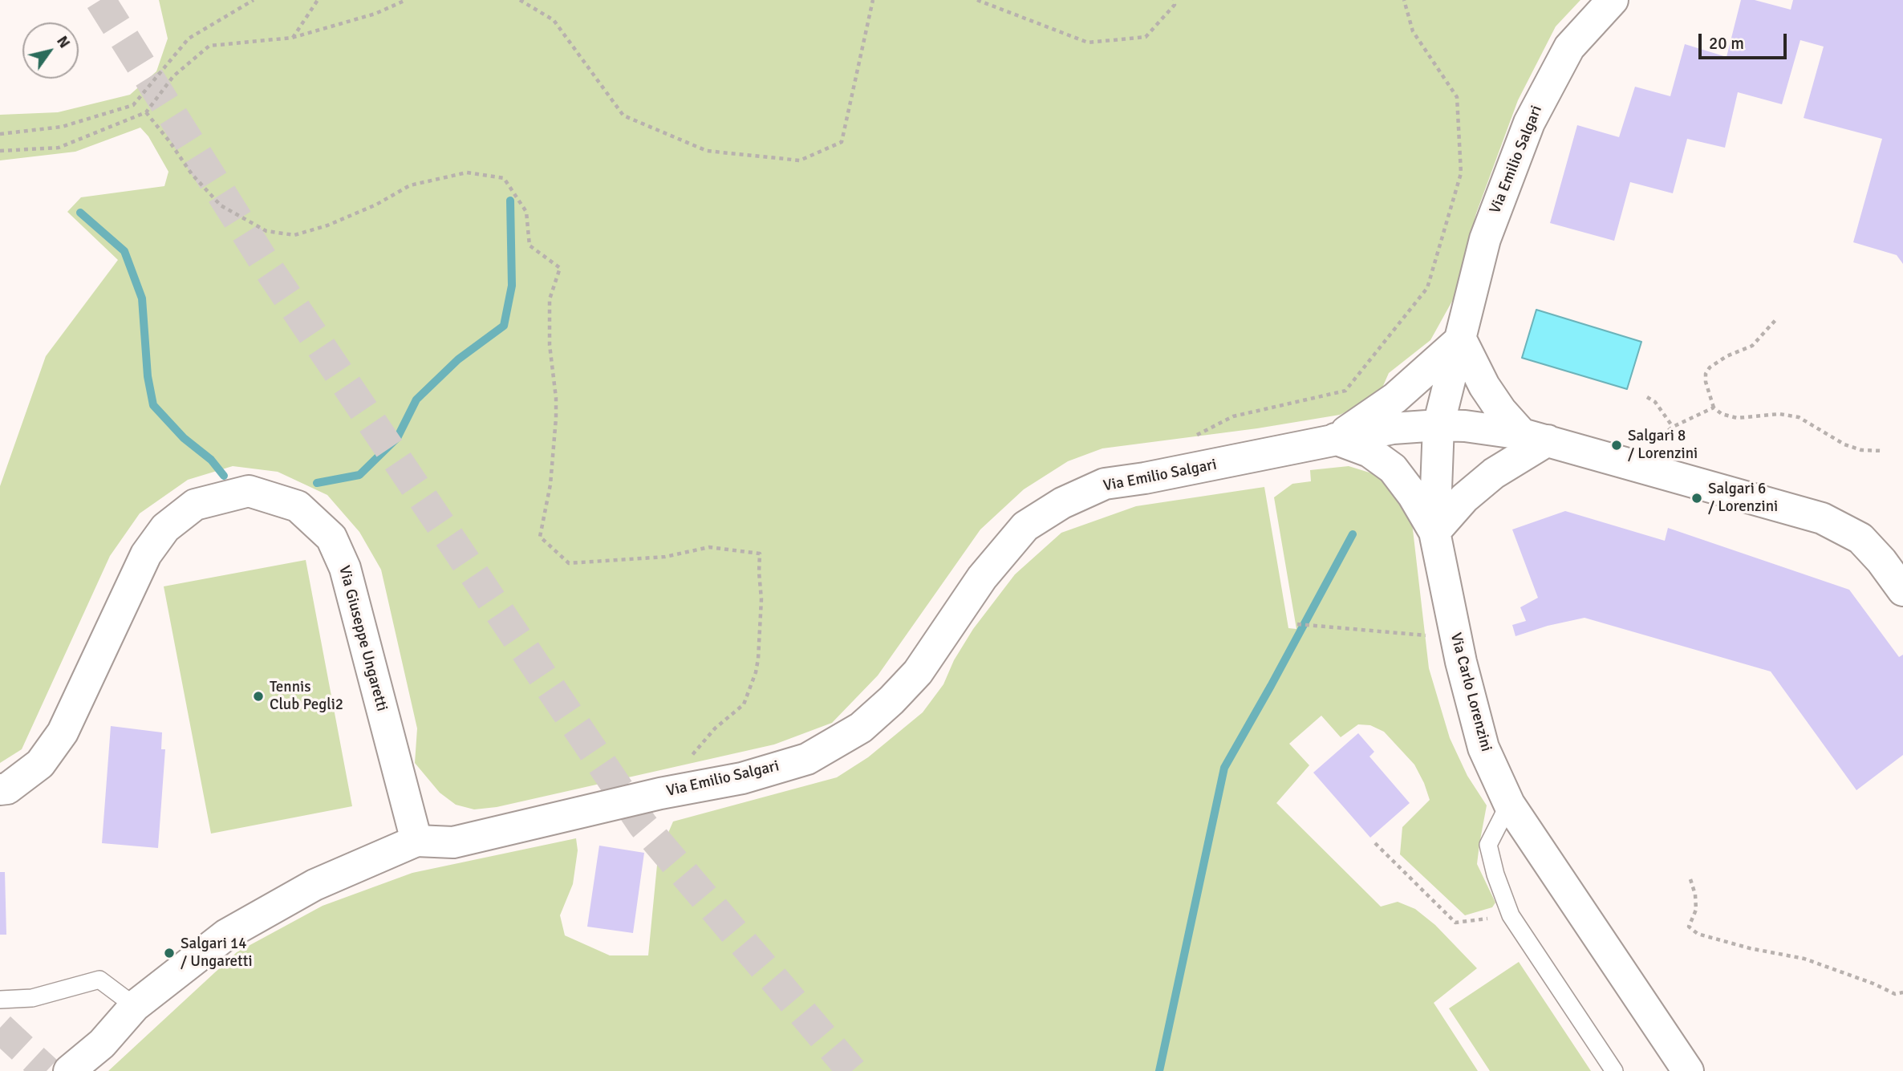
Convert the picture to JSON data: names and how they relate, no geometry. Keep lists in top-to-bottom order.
{
  "streets": {
    "street": ["Via Emilio Salgari", "Via Giuseppe Ungaretti", "Via Carlo Lorenzini"]
  },
  "crossings": [
    ["Via Emilio Salgari", "Via Giuseppe Ungaretti"],
    ["Via Emilio Salgari", "Via Carlo Lorenzini"]
  ],
  "places": [
    "Salgari 8 / Lorenzini",
    "Salgari 6 / Lorenzini",
    "Tennis Club Pegli2",
    "Salgari 14 / Ungaretti"
  ],
  "scale_bar": "20 m",
  "north": "top right"
}
